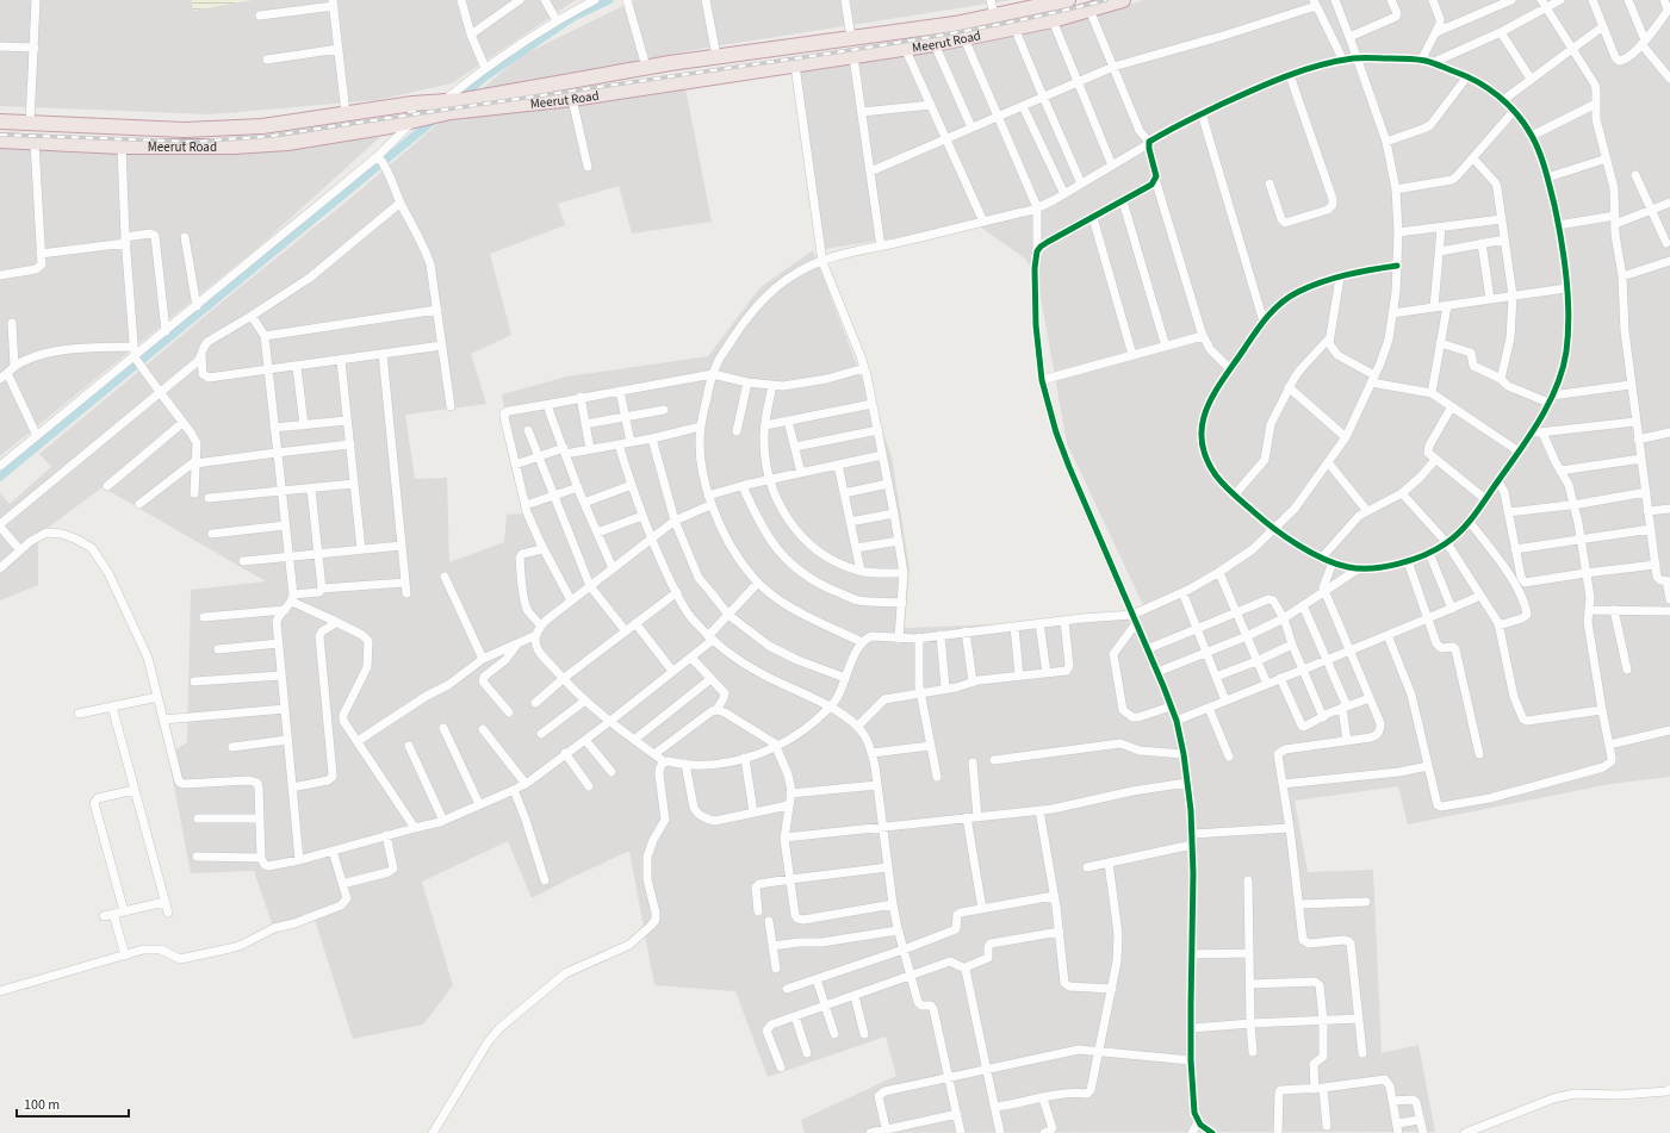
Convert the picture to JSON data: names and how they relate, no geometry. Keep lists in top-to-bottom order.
{
  "streets": {
    "highway": ["Meerut Road"]
  },
  "scale_bar": "100 m"
}
